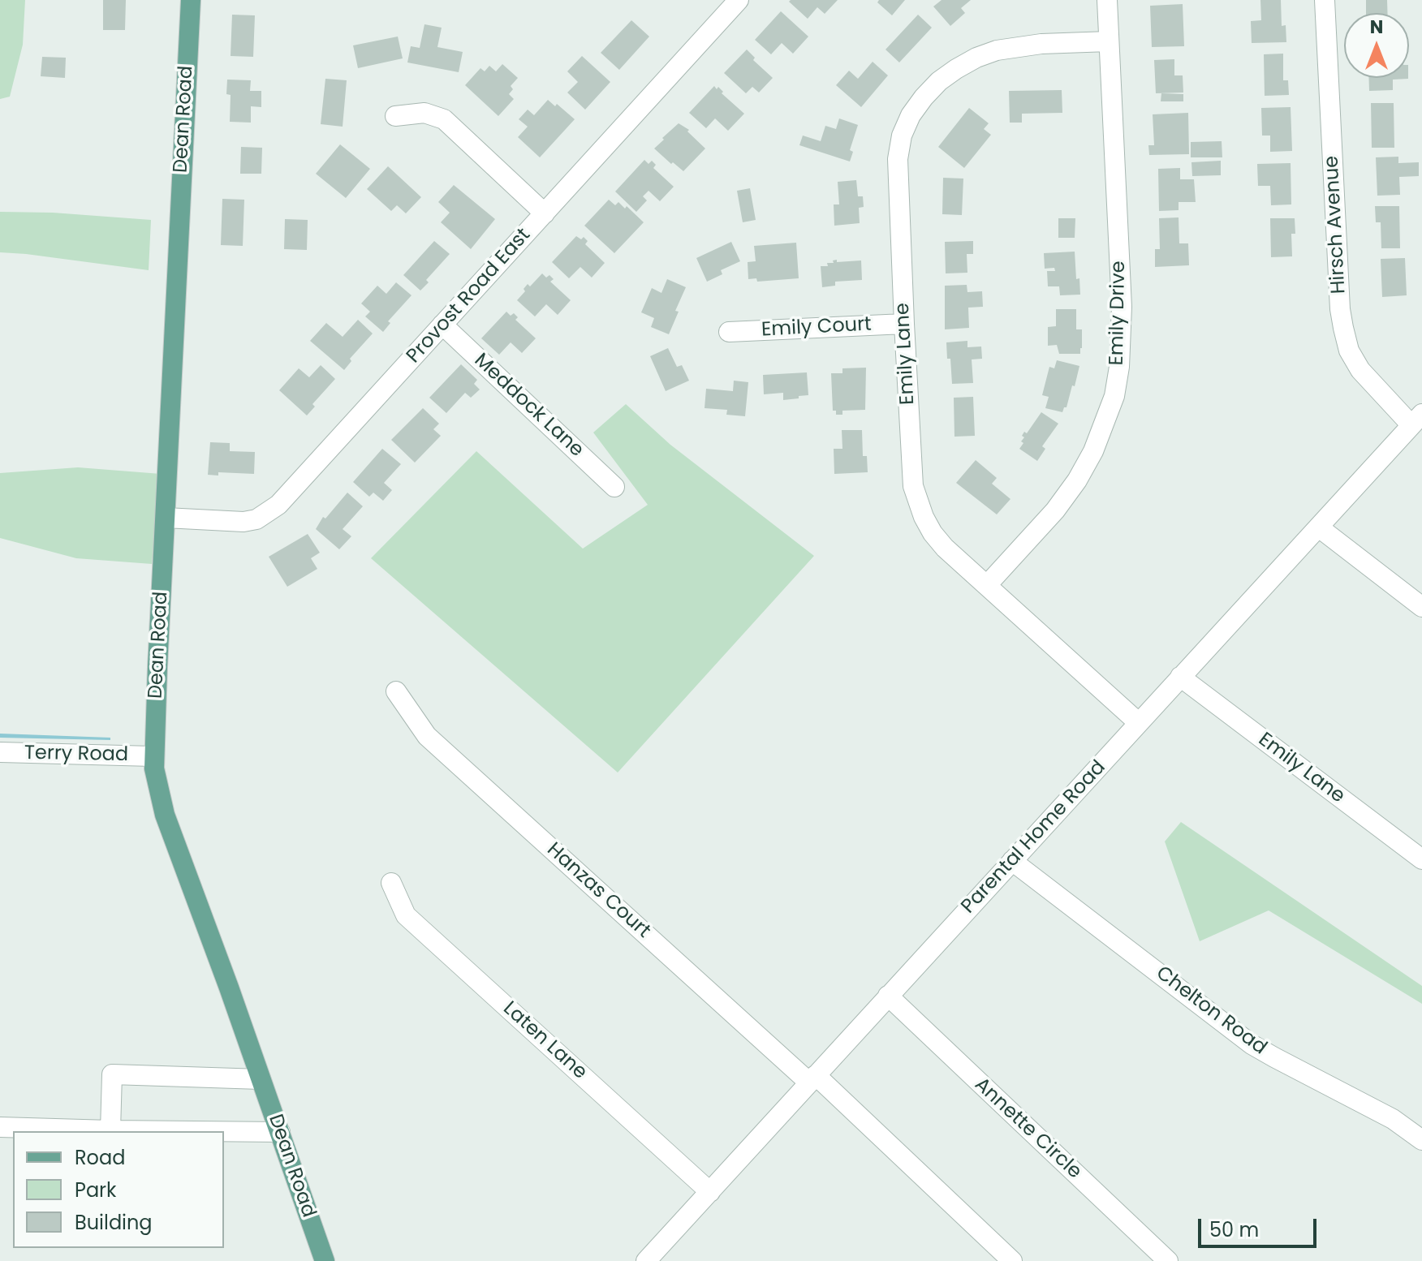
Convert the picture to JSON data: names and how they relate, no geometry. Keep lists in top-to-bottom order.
{
  "streets": {
    "main road": ["Dean Road"],
    "street": [
      "Hirsch Avenue",
      "Provost Road East",
      "Emily Drive",
      "Emily Court",
      "Emily Lane",
      "Meddock Lane",
      "Terry Road",
      "Parental Home Road",
      "Hanzas Court",
      "Chelton Road",
      "Laten Lane",
      "Annette Circle"
    ]
  },
  "crossings": [
    ["Dean Road", "Provost Road East"],
    ["Dean Road", "Terry Road"],
    ["Hirsch Avenue", "Parental Home Road"],
    ["Provost Road East", "Meddock Lane"],
    ["Emily Drive", "Emily Lane"],
    ["Emily Court", "Emily Lane"],
    ["Emily Lane", "Parental Home Road"],
    ["Parental Home Road", "Hanzas Court"],
    ["Parental Home Road", "Chelton Road"],
    ["Parental Home Road", "Laten Lane"],
    ["Parental Home Road", "Annette Circle"]
  ],
  "legend": ["Road", "Park", "Building"],
  "scale_bar": "50 m",
  "north": "top"
}
